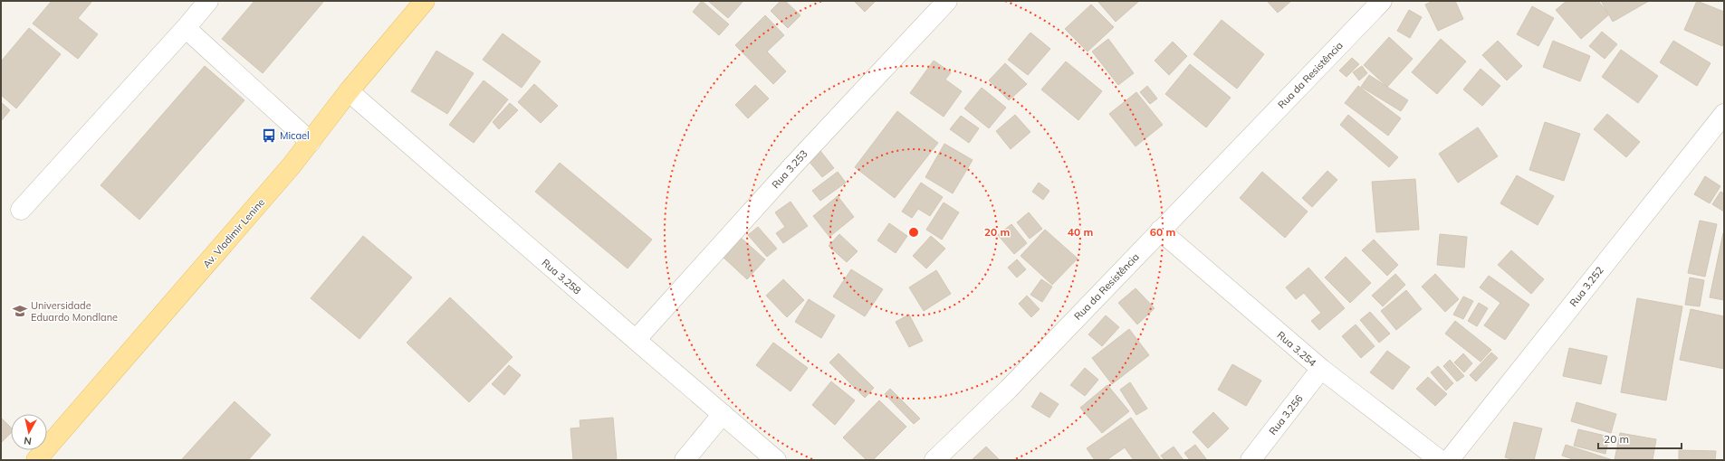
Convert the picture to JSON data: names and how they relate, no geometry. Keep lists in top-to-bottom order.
{
  "streets": {
    "main road": ["Av. Vladimir Lenine"],
    "street": [
      "Rua da Resistência",
      "Rua 3.253",
      "Rua 3.258",
      "Rua 3.252",
      "Rua 3.254",
      "Rua 3.256"
    ]
  },
  "crossings": [
    ["Rua da Resistência", "Rua 3.254"],
    ["Rua 3.253", "Rua 3.258"],
    ["Av. Vladimir Lenine", "Rua 3.258"],
    ["Rua 3.254", "Rua 3.256"]
  ],
  "places": {
    "bus stop": ["Micael"],
    "school or university": ["Universidade Eduardo Mondlane"]
  },
  "scale_bar": "20 m",
  "north": "bottom",
  "rings": ["20 m", "40 m", "60 m"]
}
